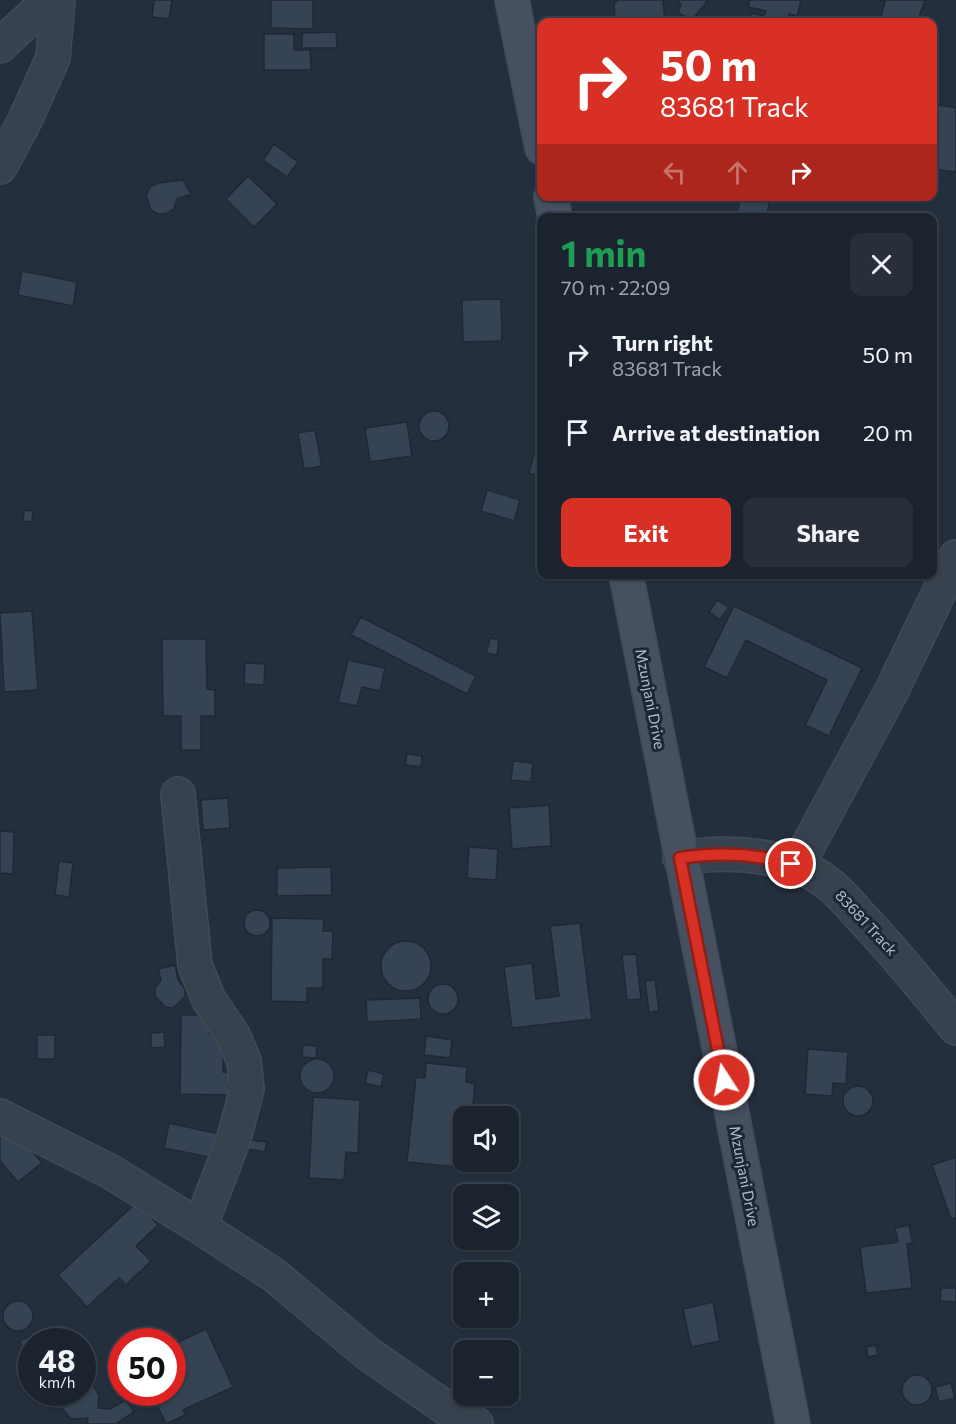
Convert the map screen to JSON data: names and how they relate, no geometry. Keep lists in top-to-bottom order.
{
  "streets": {
    "main road": ["Mzunjani Drive"],
    "street": ["83681 Track"]
  },
  "crossings": [
    ["Mzunjani Drive", "83681 Track"]
  ],
  "page": {
    "turn": ["50 m", "83681 Track"],
    "heading": ["1 min", "70 m · 22:09"],
    "list": [
      {
        "name": "Turn right",
        "note": "83681 Track",
        "value": "50 m"
      },
      {
        "name": "Arrive at destination",
        "value": "20 m"
      }
    ],
    "buttons": ["Exit", "Share"],
    "map_buttons": ["+", "−"],
    "speed": "48 km/h",
    "limit": "50"
  }
}
